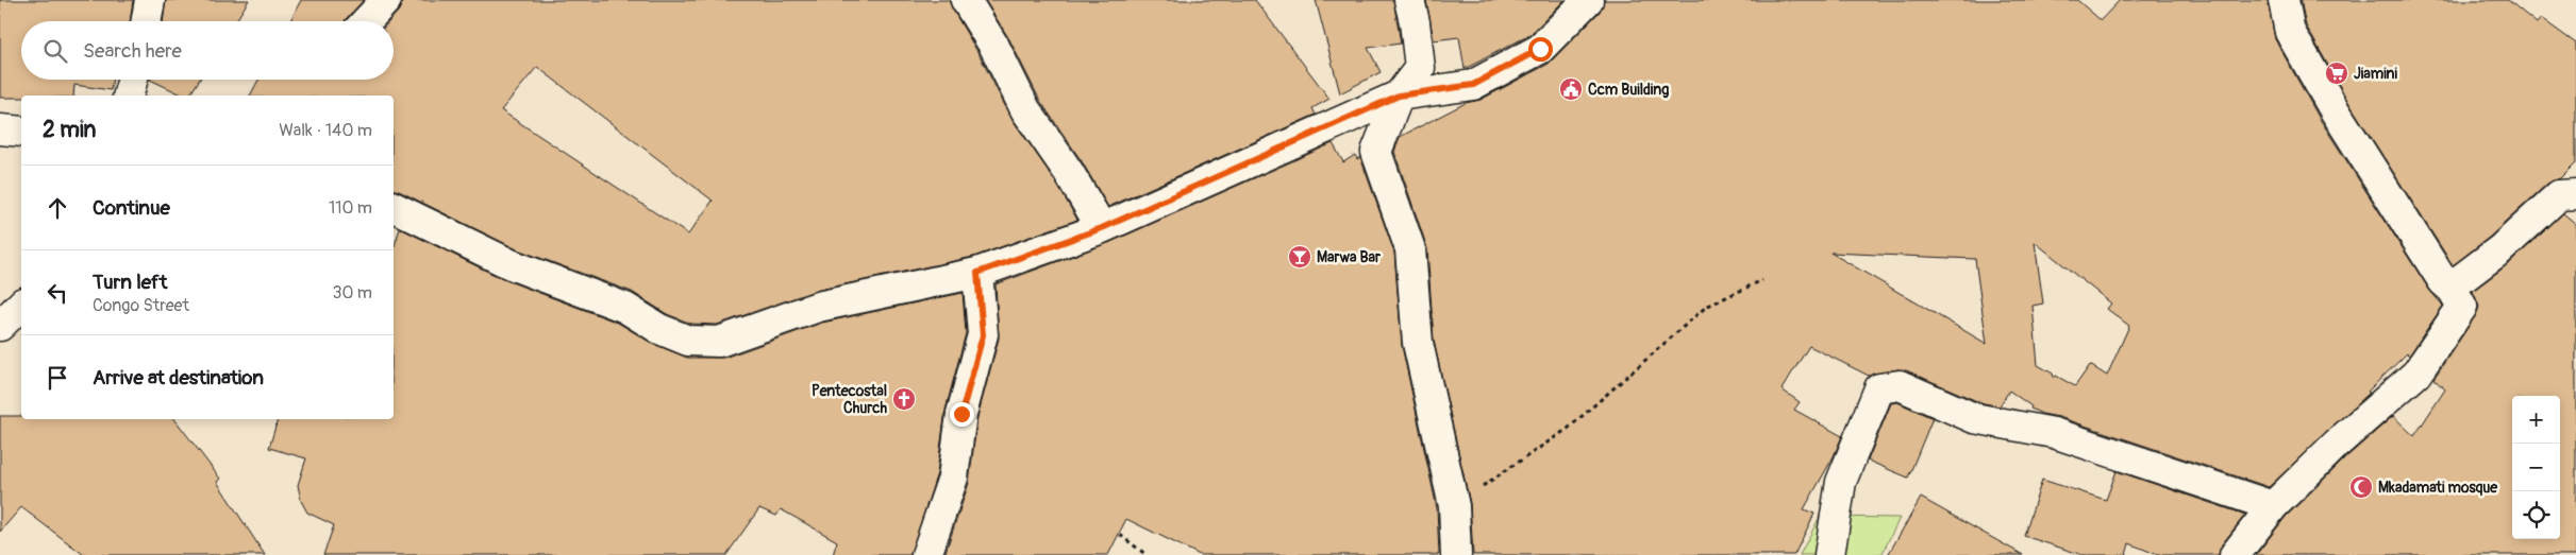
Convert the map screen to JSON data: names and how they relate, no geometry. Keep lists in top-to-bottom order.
{
  "places": {
    "supermarket": ["Jiamini"],
    "public building": ["Ccm Building"],
    "bar": ["Marwa Bar"],
    "church": ["Pentecostal Church"],
    "mosque": ["Mkadamati mosque"]
  },
  "page": {
    "search": "Search here",
    "heading": ["2 min", "Walk · 140 m"],
    "list": [
      ["Continue", "110 m"],
      ["Turn left", "Congo Street", "30 m"],
      "Arrive at destination"
    ],
    "map_buttons": ["+", "−"]
  }
}
